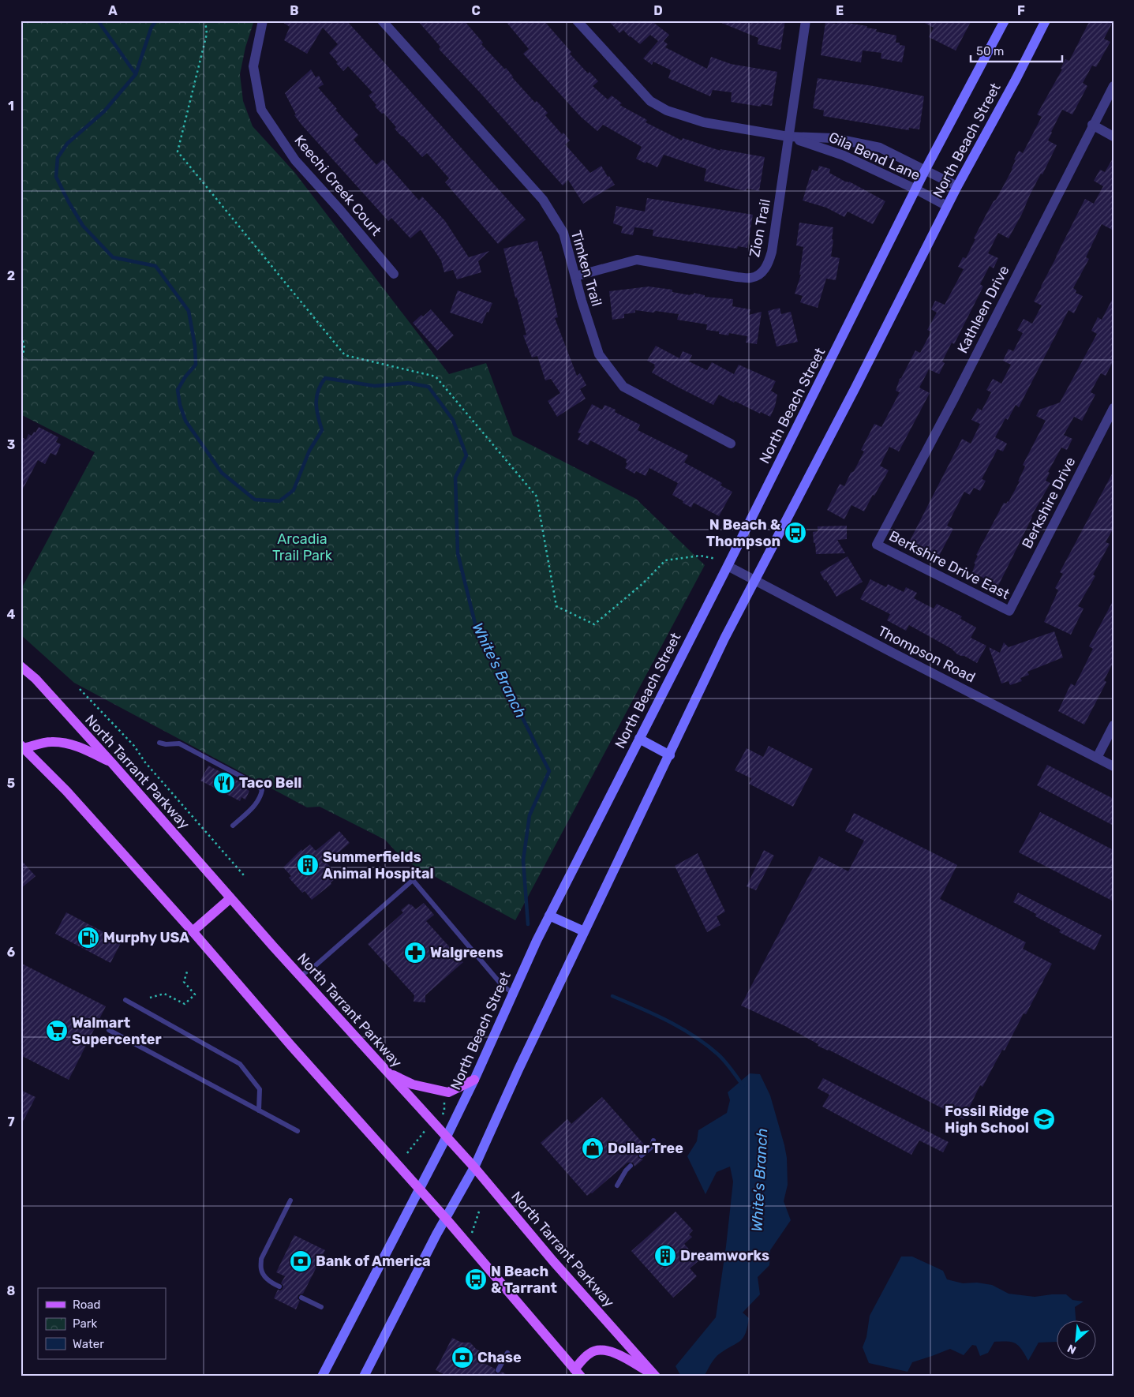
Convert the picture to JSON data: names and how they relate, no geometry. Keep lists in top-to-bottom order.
{
  "streets": {
    "main road": ["North Beach Street", "North Tarrant Parkway"],
    "street": [
      "Gila Bend Lane",
      "Keechi Creek Court",
      "Zion Trail",
      "Timken Trail",
      "Kathleen Drive",
      "Berkshire Drive",
      "Berkshire Drive East",
      "Thompson Road"
    ]
  },
  "crossings": [
    ["North Beach Street", "Gila Bend Lane"],
    ["North Beach Street", "Thompson Road"],
    ["North Beach Street", "North Tarrant Parkway"],
    ["Gila Bend Lane", "Zion Trail"],
    ["Zion Trail", "Timken Trail"],
    ["Kathleen Drive", "Berkshire Drive East"],
    ["Berkshire Drive", "Berkshire Drive East"]
  ],
  "water": ["White's Branch"],
  "parks": ["Arcadia Trail Park"],
  "places": {
    "bus stop": ["N Beach & Thompson", "N Beach & Tarrant"],
    "restaurant": ["Taco Bell"],
    "building": ["Summerfields Animal Hospital", "Dreamworks"],
    "fuel station": ["Murphy USA"],
    "pharmacy": ["Walgreens"],
    "supermarket": ["Walmart Supercenter"],
    "school or university": ["Fossil Ridge High School"],
    "shop": ["Dollar Tree"],
    "bank": ["Bank of America", "Chase"]
  },
  "legend": ["Road", "Park", "Water"],
  "scale_bar": "50 m",
  "north": "bottom left",
  "grid": {
    "columns": [
      "A",
      "B",
      "C",
      "D",
      "E",
      "F"
    ],
    "rows": [
      "1",
      "2",
      "3",
      "4",
      "5",
      "6",
      "7",
      "8"
    ]
  }
}
